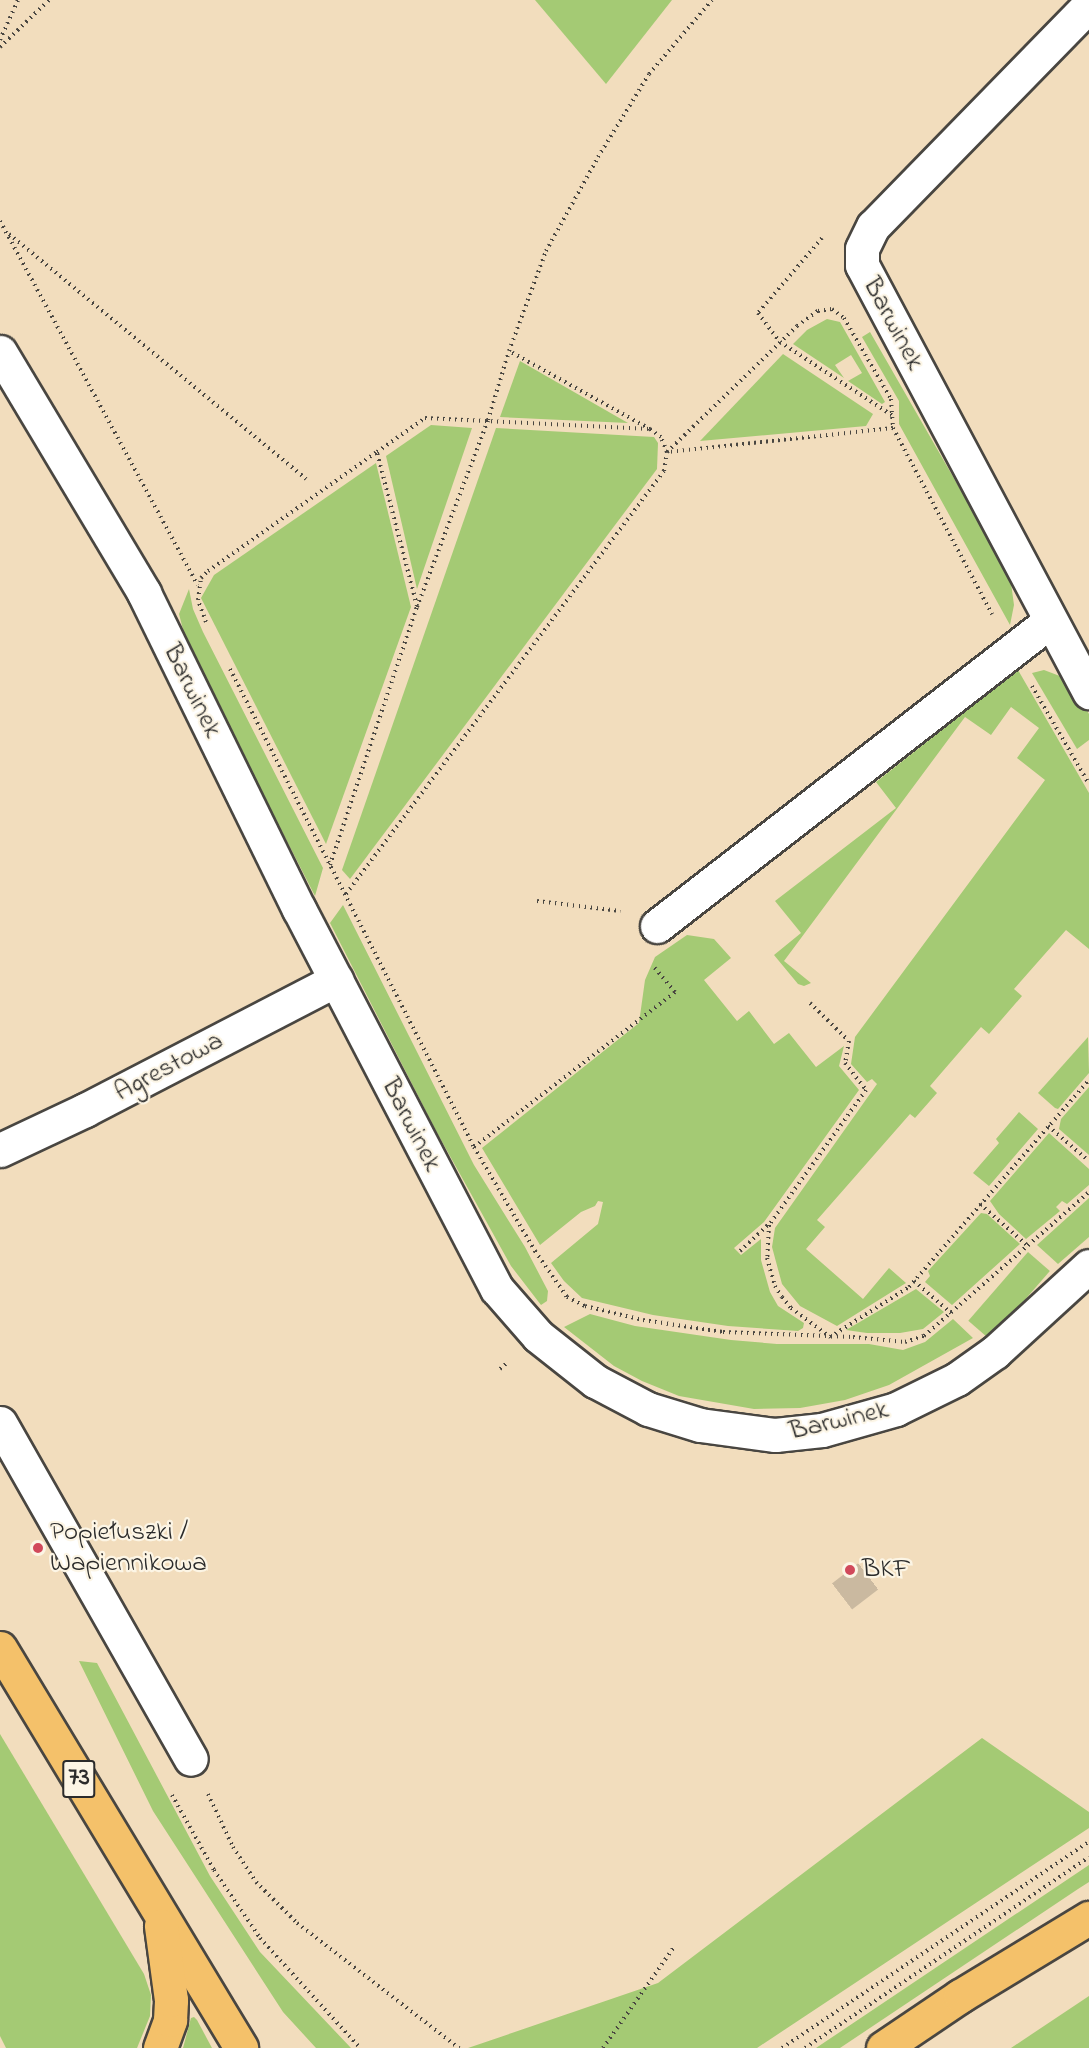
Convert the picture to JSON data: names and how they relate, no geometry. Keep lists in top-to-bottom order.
{
  "streets": {
    "main road": ["73"],
    "street": ["Barwinek", "Agrestowa"]
  },
  "crossings": [
    ["Barwinek", "Agrestowa"]
  ],
  "places": ["Popiełuszki / Wapiennikowa", "BKF"]
}
